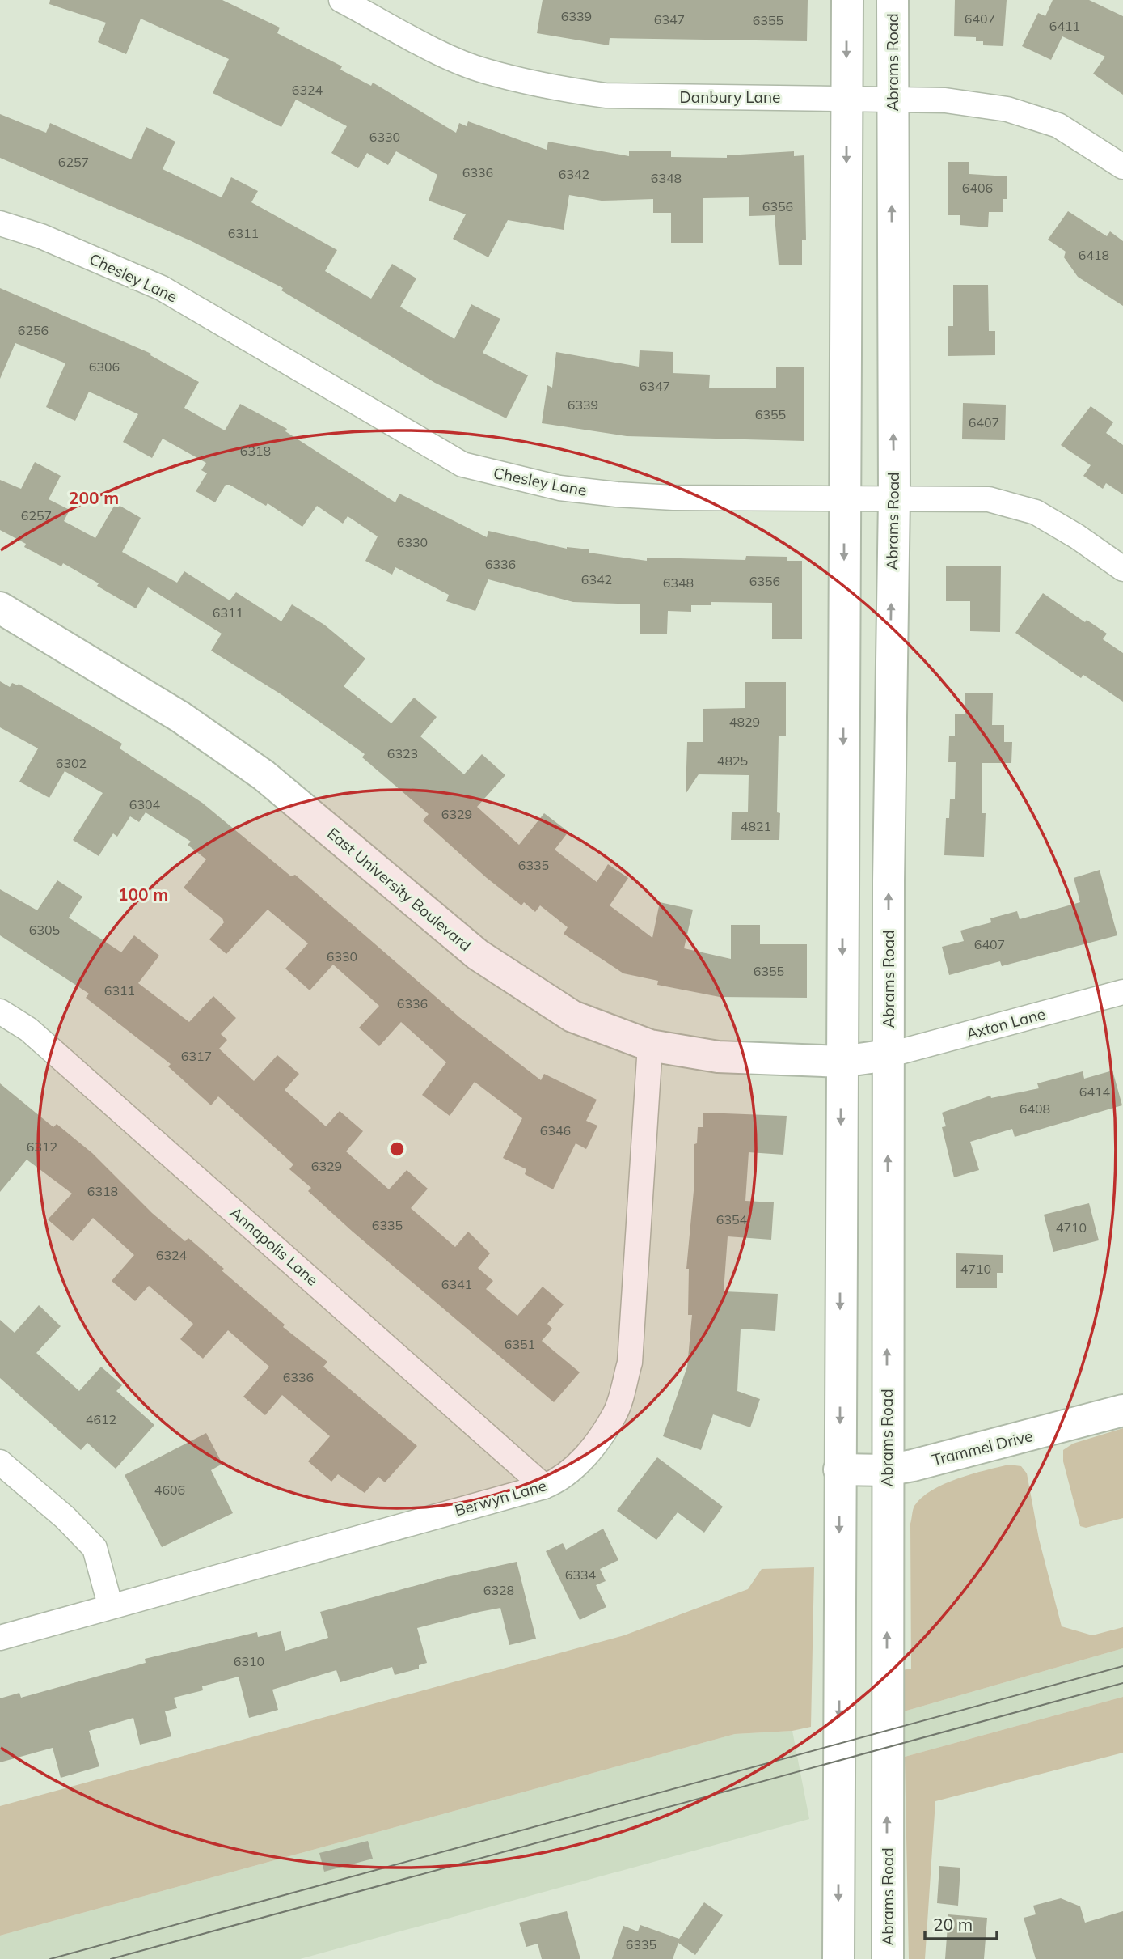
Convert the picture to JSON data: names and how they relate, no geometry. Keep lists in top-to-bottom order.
{
  "streets": {
    "main road": ["Abrams Road", "East University Boulevard", "Trammel Drive"],
    "street": [
      "Danbury Lane",
      "Chesley Lane",
      "Axton Lane",
      "Annapolis Lane",
      "Berwyn Lane"
    ]
  },
  "crossings": [
    ["Abrams Road", "Danbury Lane"],
    ["Abrams Road", "Chesley Lane"],
    ["Abrams Road", "East University Boulevard"],
    ["Abrams Road", "Axton Lane"],
    ["Abrams Road", "Trammel Drive"],
    ["East University Boulevard", "Axton Lane"],
    ["East University Boulevard", "Berwyn Lane"],
    ["Annapolis Lane", "Berwyn Lane"]
  ],
  "house_numbers": [
    "6339",
    "6407",
    "6347",
    "6355",
    "6411",
    "6324",
    "6330",
    "6257",
    "6336",
    "6342",
    "6348",
    "6406",
    "6356",
    "6311",
    "6418",
    "6256",
    "6306",
    "6347",
    "6339",
    "6355",
    "6407",
    "6318",
    "6257",
    "6330",
    "6336",
    "6342",
    "6356",
    "6348",
    "6311",
    "4829",
    "6323",
    "4825",
    "6302",
    "6304",
    "6329",
    "4821",
    "6335",
    "6305",
    "6407",
    "6330",
    "6355",
    "6311",
    "6336",
    "6317",
    "6414",
    "6408",
    "6346",
    "6312",
    "6329",
    "6318",
    "6354",
    "6335",
    "4710",
    "6324",
    "4710",
    "6341",
    "6351",
    "6336",
    "4612",
    "4606",
    "6334",
    "6328",
    "6310",
    "6335"
  ],
  "scale_bar": "20 m",
  "rings": ["200 m", "100 m"]
}
